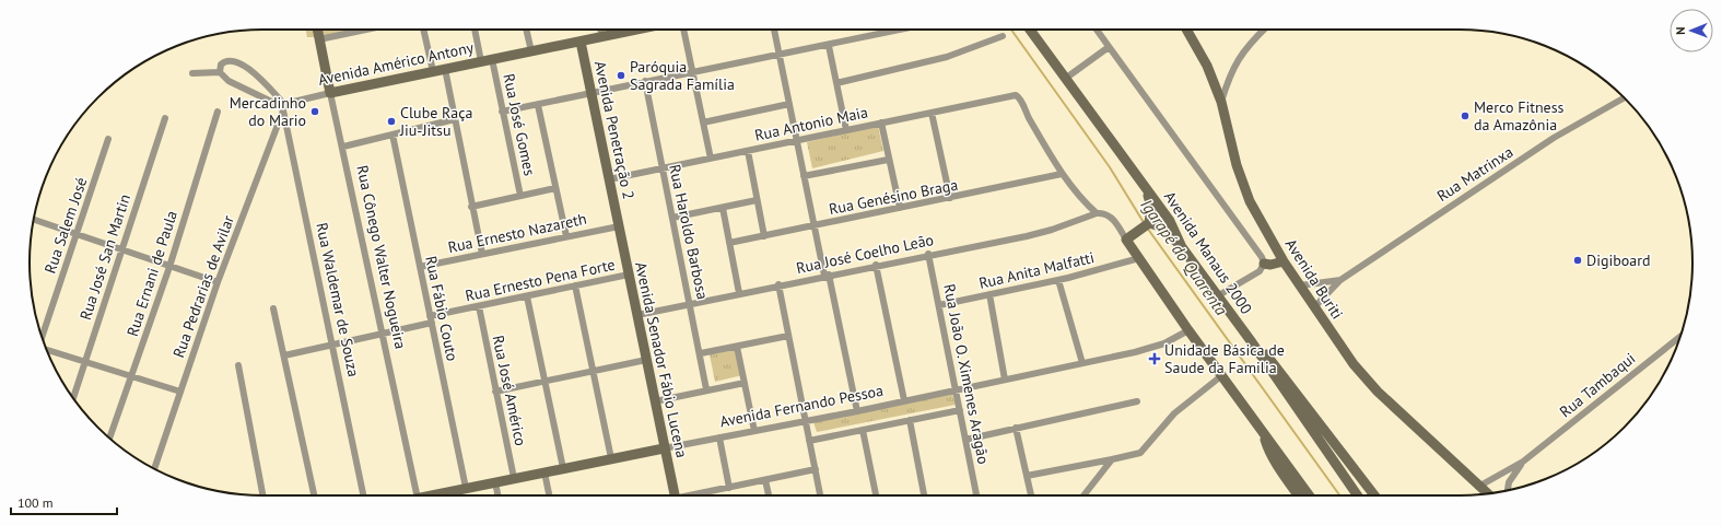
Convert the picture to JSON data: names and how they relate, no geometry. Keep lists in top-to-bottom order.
{
  "streets": {
    "street": [
      "Avenida Américo Antony",
      "Rua Antonio Maia",
      "Rua José Gomes",
      "Avenida Penetração 2",
      "Rua Matrinxa",
      "Rua Genésino Braga",
      "Rua Salem José",
      "Rua Haroldo Barbosa",
      "Rua Ernesto Nazareth",
      "Avenida Manaus 2000",
      "Rua José Coelho Leão",
      "Rua José San Martin",
      "Rua Cônego Walter Nogueira",
      "Rua Anita Malfatti",
      "Rua Ernani de Paula",
      "Avenida Buriti",
      "Rua Ernesto Pena Forte",
      "Rua Pedrarias de Avilar",
      "Rua Waldemar de Souza",
      "Rua Fábio Couto",
      "Avenida Senador Fábio Lucena",
      "Rua João O. Ximenes Aragão",
      "Rua Tambaqui",
      "Rua José Américo",
      "Avenida Fernando Pessoa"
    ]
  },
  "crossings": [
    ["Avenida Américo Antony", "Rua José Gomes"],
    ["Avenida Américo Antony", "Avenida Penetração 2"],
    ["Avenida Américo Antony", "Rua Cônego Walter Nogueira"],
    ["Avenida Américo Antony", "Rua Pedrarias de Avilar"],
    ["Avenida Américo Antony", "Rua Waldemar de Souza"],
    ["Rua Antonio Maia", "Avenida Penetração 2"],
    ["Rua Antonio Maia", "Rua Genésino Braga"],
    ["Rua Antonio Maia", "Rua Haroldo Barbosa"],
    ["Avenida Penetração 2", "Rua Ernesto Nazareth"],
    ["Avenida Penetração 2", "Avenida Senador Fábio Lucena"],
    ["Rua Matrinxa", "Avenida Buriti"],
    ["Rua Haroldo Barbosa", "Rua José Coelho Leão"],
    ["Rua Ernesto Nazareth", "Rua Fábio Couto"],
    ["Rua Ernesto Nazareth", "Avenida Senador Fábio Lucena"],
    ["Rua José Coelho Leão", "Avenida Senador Fábio Lucena"],
    ["Rua José Coelho Leão", "Rua João O. Ximenes Aragão"],
    ["Rua Cônego Walter Nogueira", "Rua Ernesto Pena Forte"],
    ["Rua Anita Malfatti", "Rua João O. Ximenes Aragão"],
    ["Avenida Buriti", "Rua Tambaqui"],
    ["Rua Ernesto Pena Forte", "Rua Waldemar de Souza"],
    ["Rua Ernesto Pena Forte", "Rua Fábio Couto"],
    ["Rua Ernesto Pena Forte", "Avenida Senador Fábio Lucena"],
    ["Rua Ernesto Pena Forte", "Rua José Américo"],
    ["Rua Pedrarias de Avilar", "Rua Waldemar de Souza"],
    ["Rua Fábio Couto", "Avenida Fernando Pessoa"],
    ["Avenida Senador Fábio Lucena", "Avenida Fernando Pessoa"],
    ["Rua João O. Ximenes Aragão", "Avenida Fernando Pessoa"],
    ["Rua José Américo", "Avenida Fernando Pessoa"]
  ],
  "water": ["Igarapé do Quarenta"],
  "places": {
    "other": [
      "Paróquia Sagrada Família",
      "Mercadinho do Mario",
      "Merco Fitness da Amazônia",
      "Clube Raça Jiu-Jitsu",
      "Digiboard"
    ],
    "health": ["Unidade Básica de Saude da Familia"]
  },
  "scale_bar": "100 m",
  "north": "left"
}
